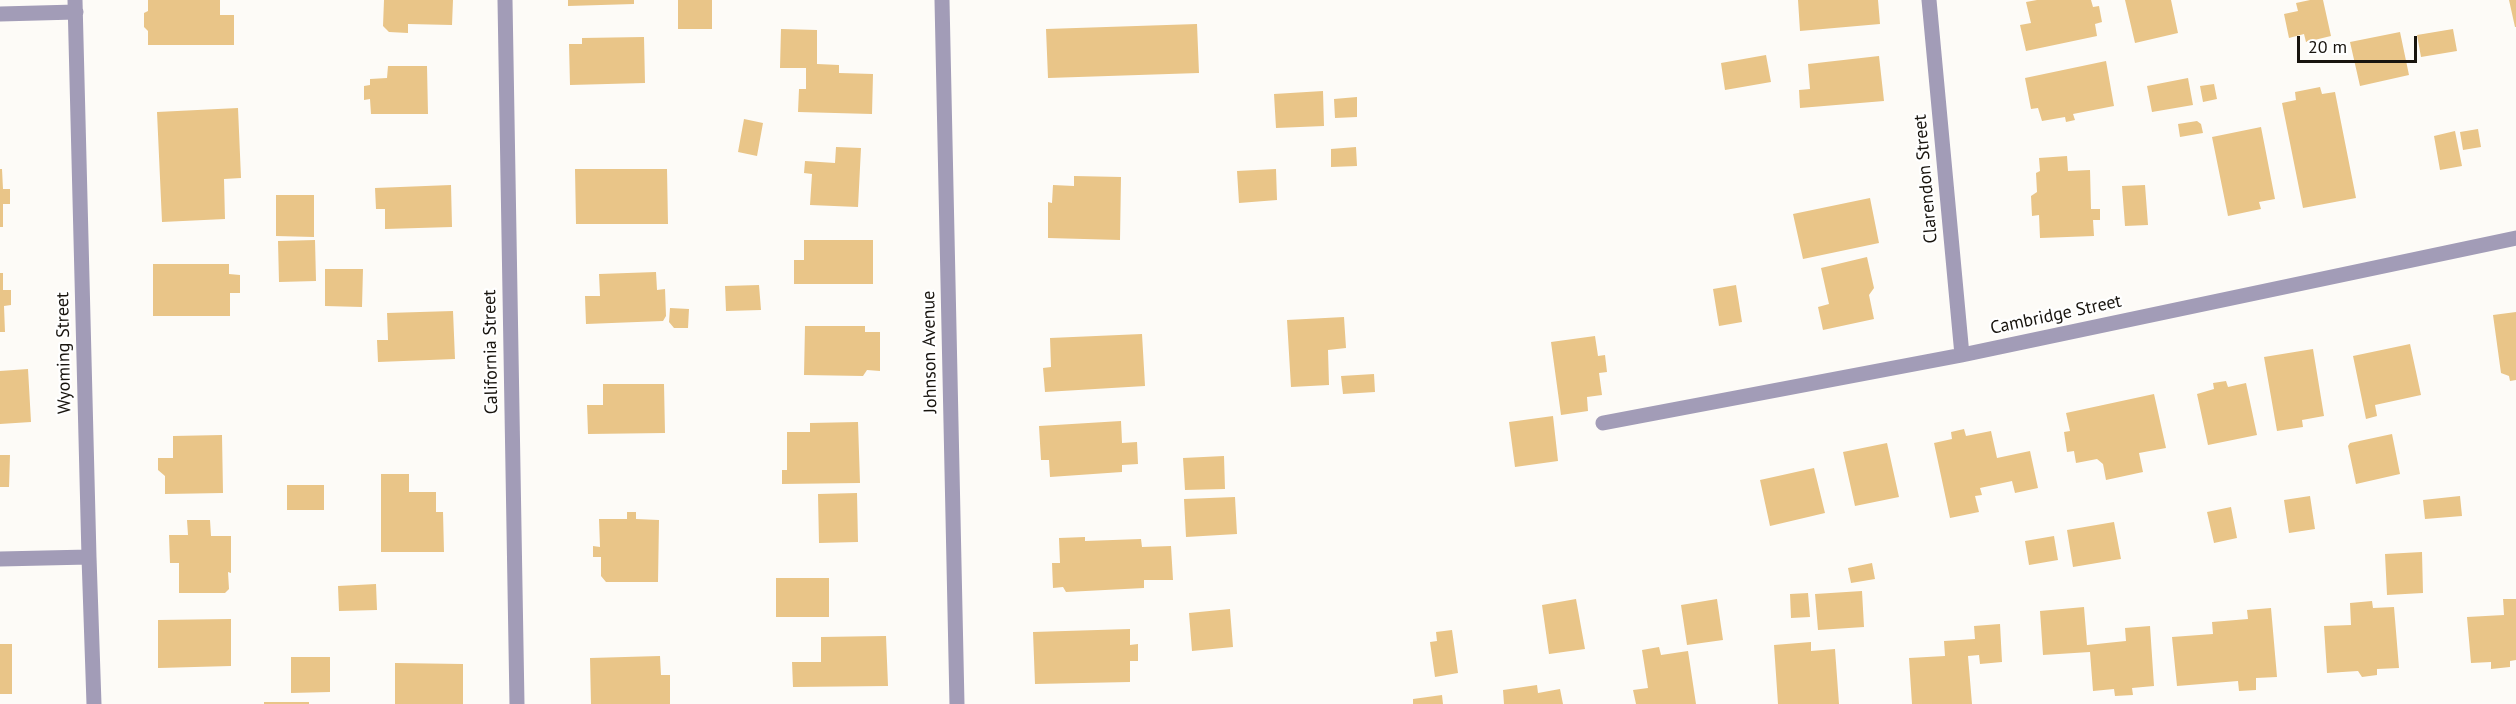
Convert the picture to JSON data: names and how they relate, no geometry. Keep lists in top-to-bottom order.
{
  "streets": {
    "street": [
      "Clarendon Street",
      "Cambridge Street",
      "California Street",
      "Johnson Avenue",
      "Wyoming Street"
    ]
  },
  "crossings": [
    ["Clarendon Street", "Cambridge Street"]
  ],
  "scale_bar": "20 m"
}
